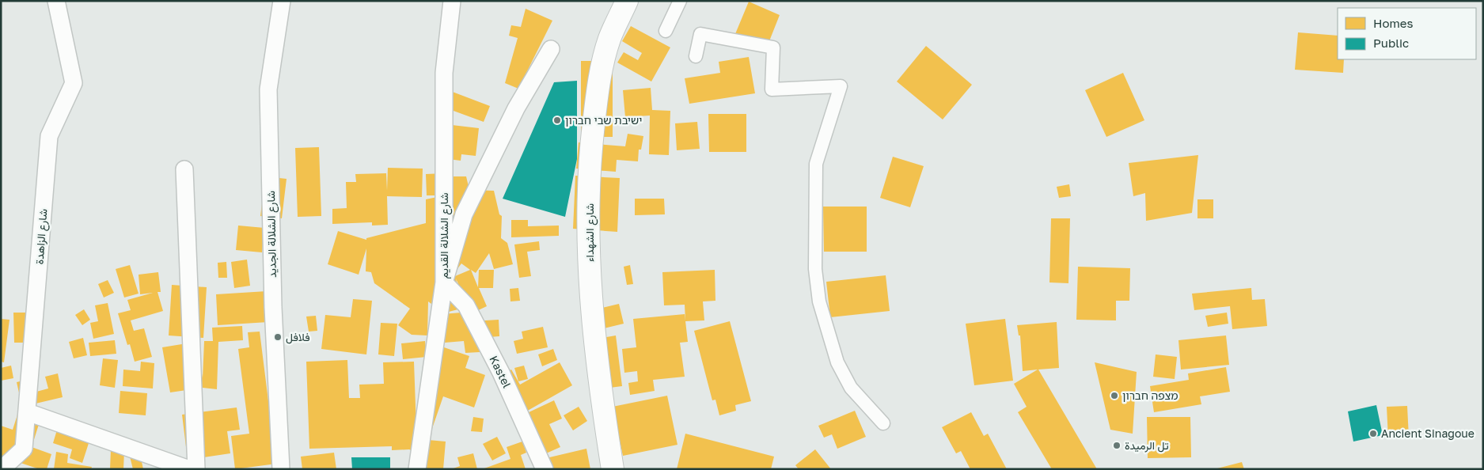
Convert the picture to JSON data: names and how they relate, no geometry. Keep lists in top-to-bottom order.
{
  "streets": {
    "street": [
      "شارع الشهداء",
      "شارع الشلالة الجديد",
      "شارع الشلالة القديم",
      "شارع الزاهدة",
      "Kastel"
    ]
  },
  "crossings": [
    ["شارع الشلالة القديم", "Kastel"]
  ],
  "places": [
    "ישיבת שבי חברון",
    "فلافل",
    "מצפה חברון",
    "Ancient Sinagoue",
    "تل الرميدة"
  ],
  "legend": ["Homes", "Public"]
}
